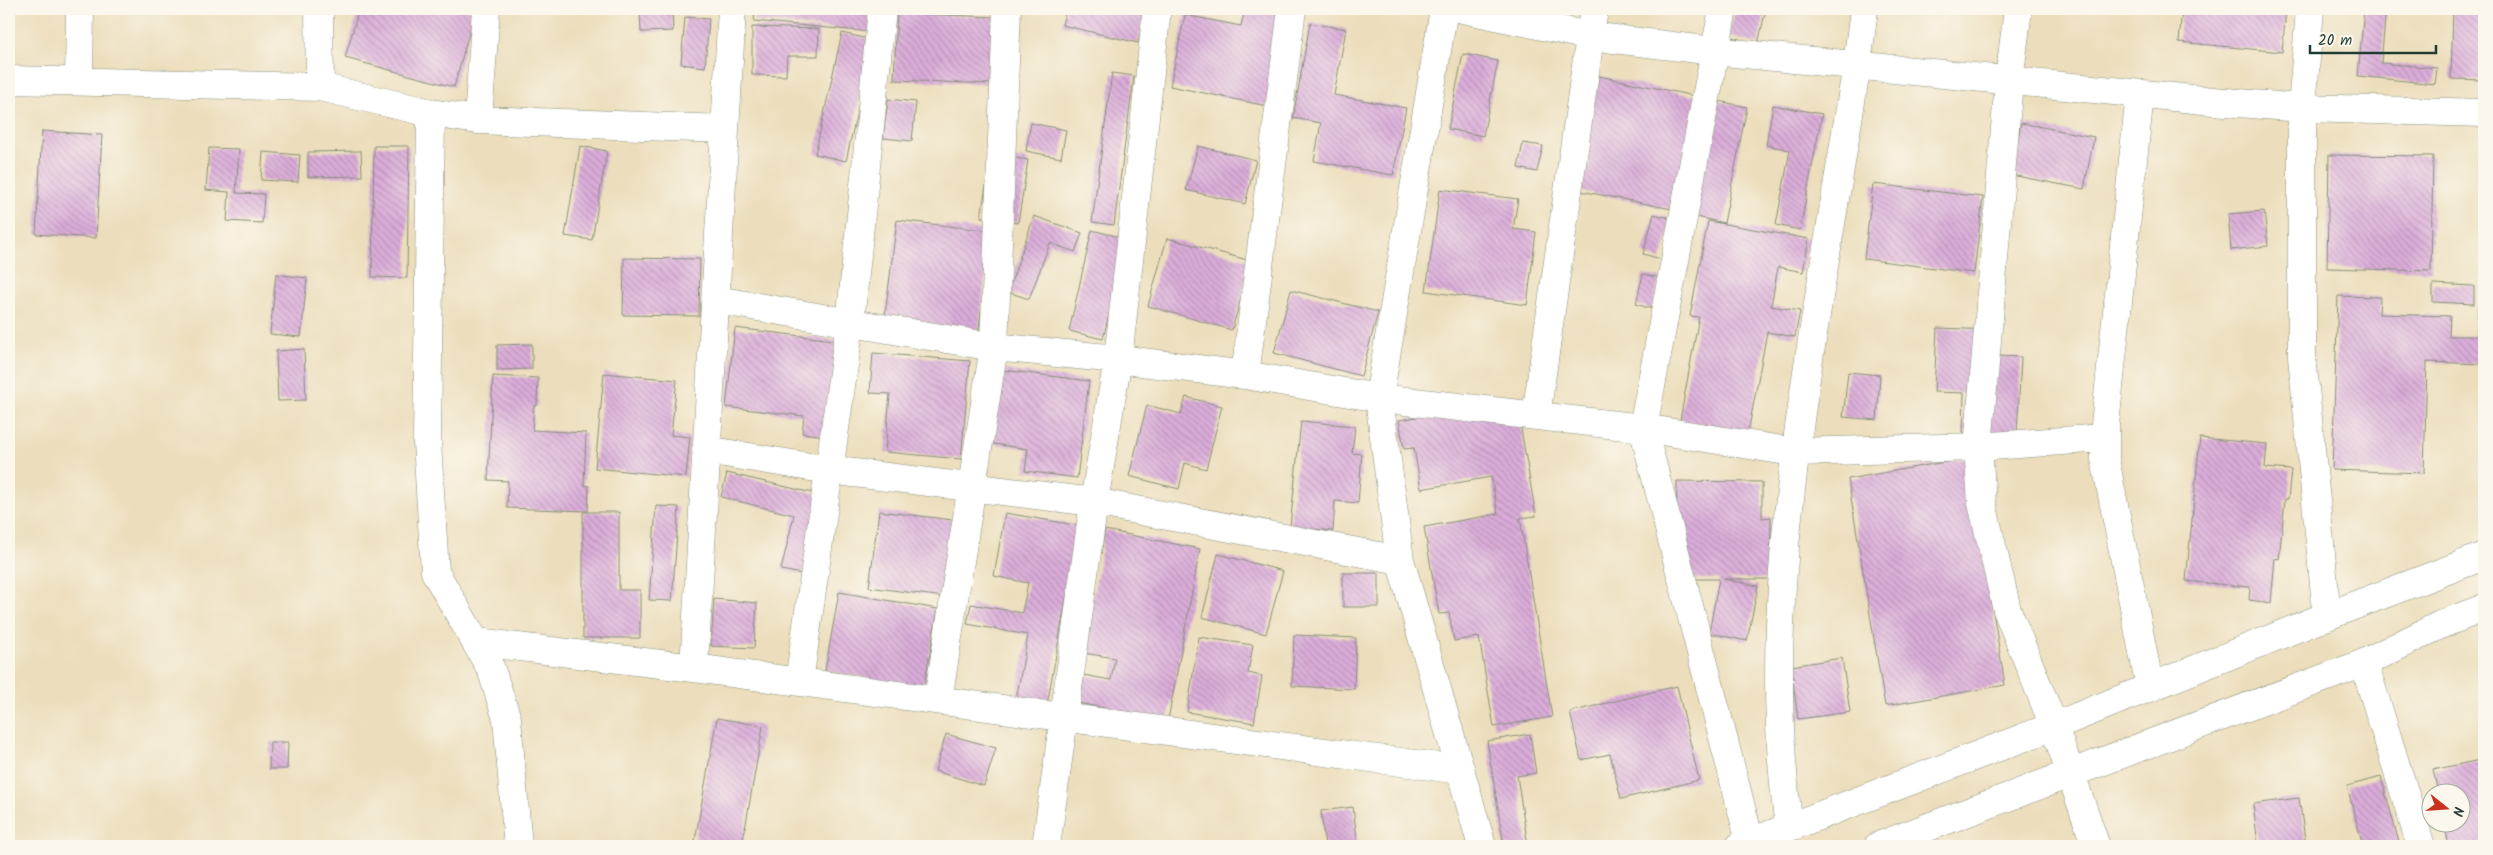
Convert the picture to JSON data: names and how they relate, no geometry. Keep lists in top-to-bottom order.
{
  "scale_bar": "20 m",
  "north": "right"
}
